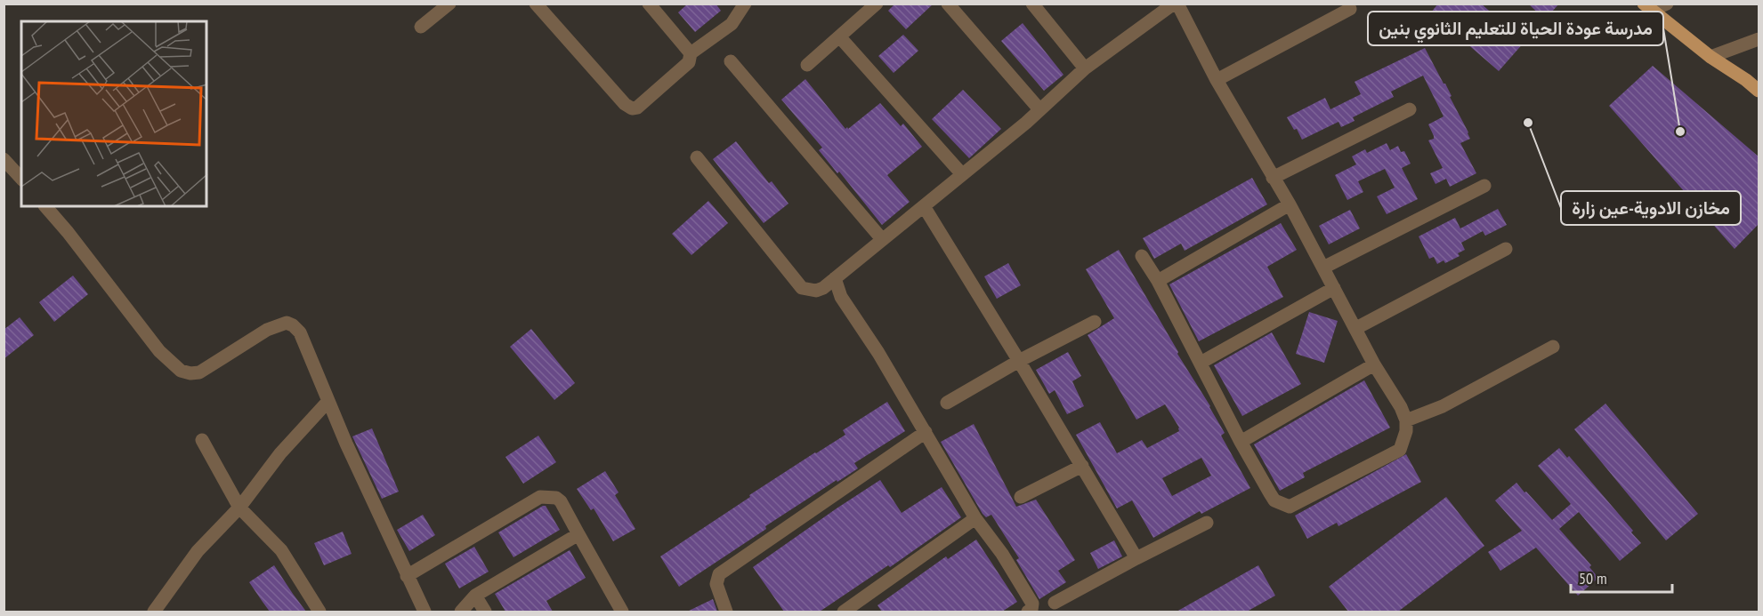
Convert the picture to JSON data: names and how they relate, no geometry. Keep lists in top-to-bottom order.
{
  "places": ["مخازن الادوية-عين زارة", "مدرسة عودة الحياة للتعليم الثانوي بنين"],
  "scale_bar": "50 m"
}
